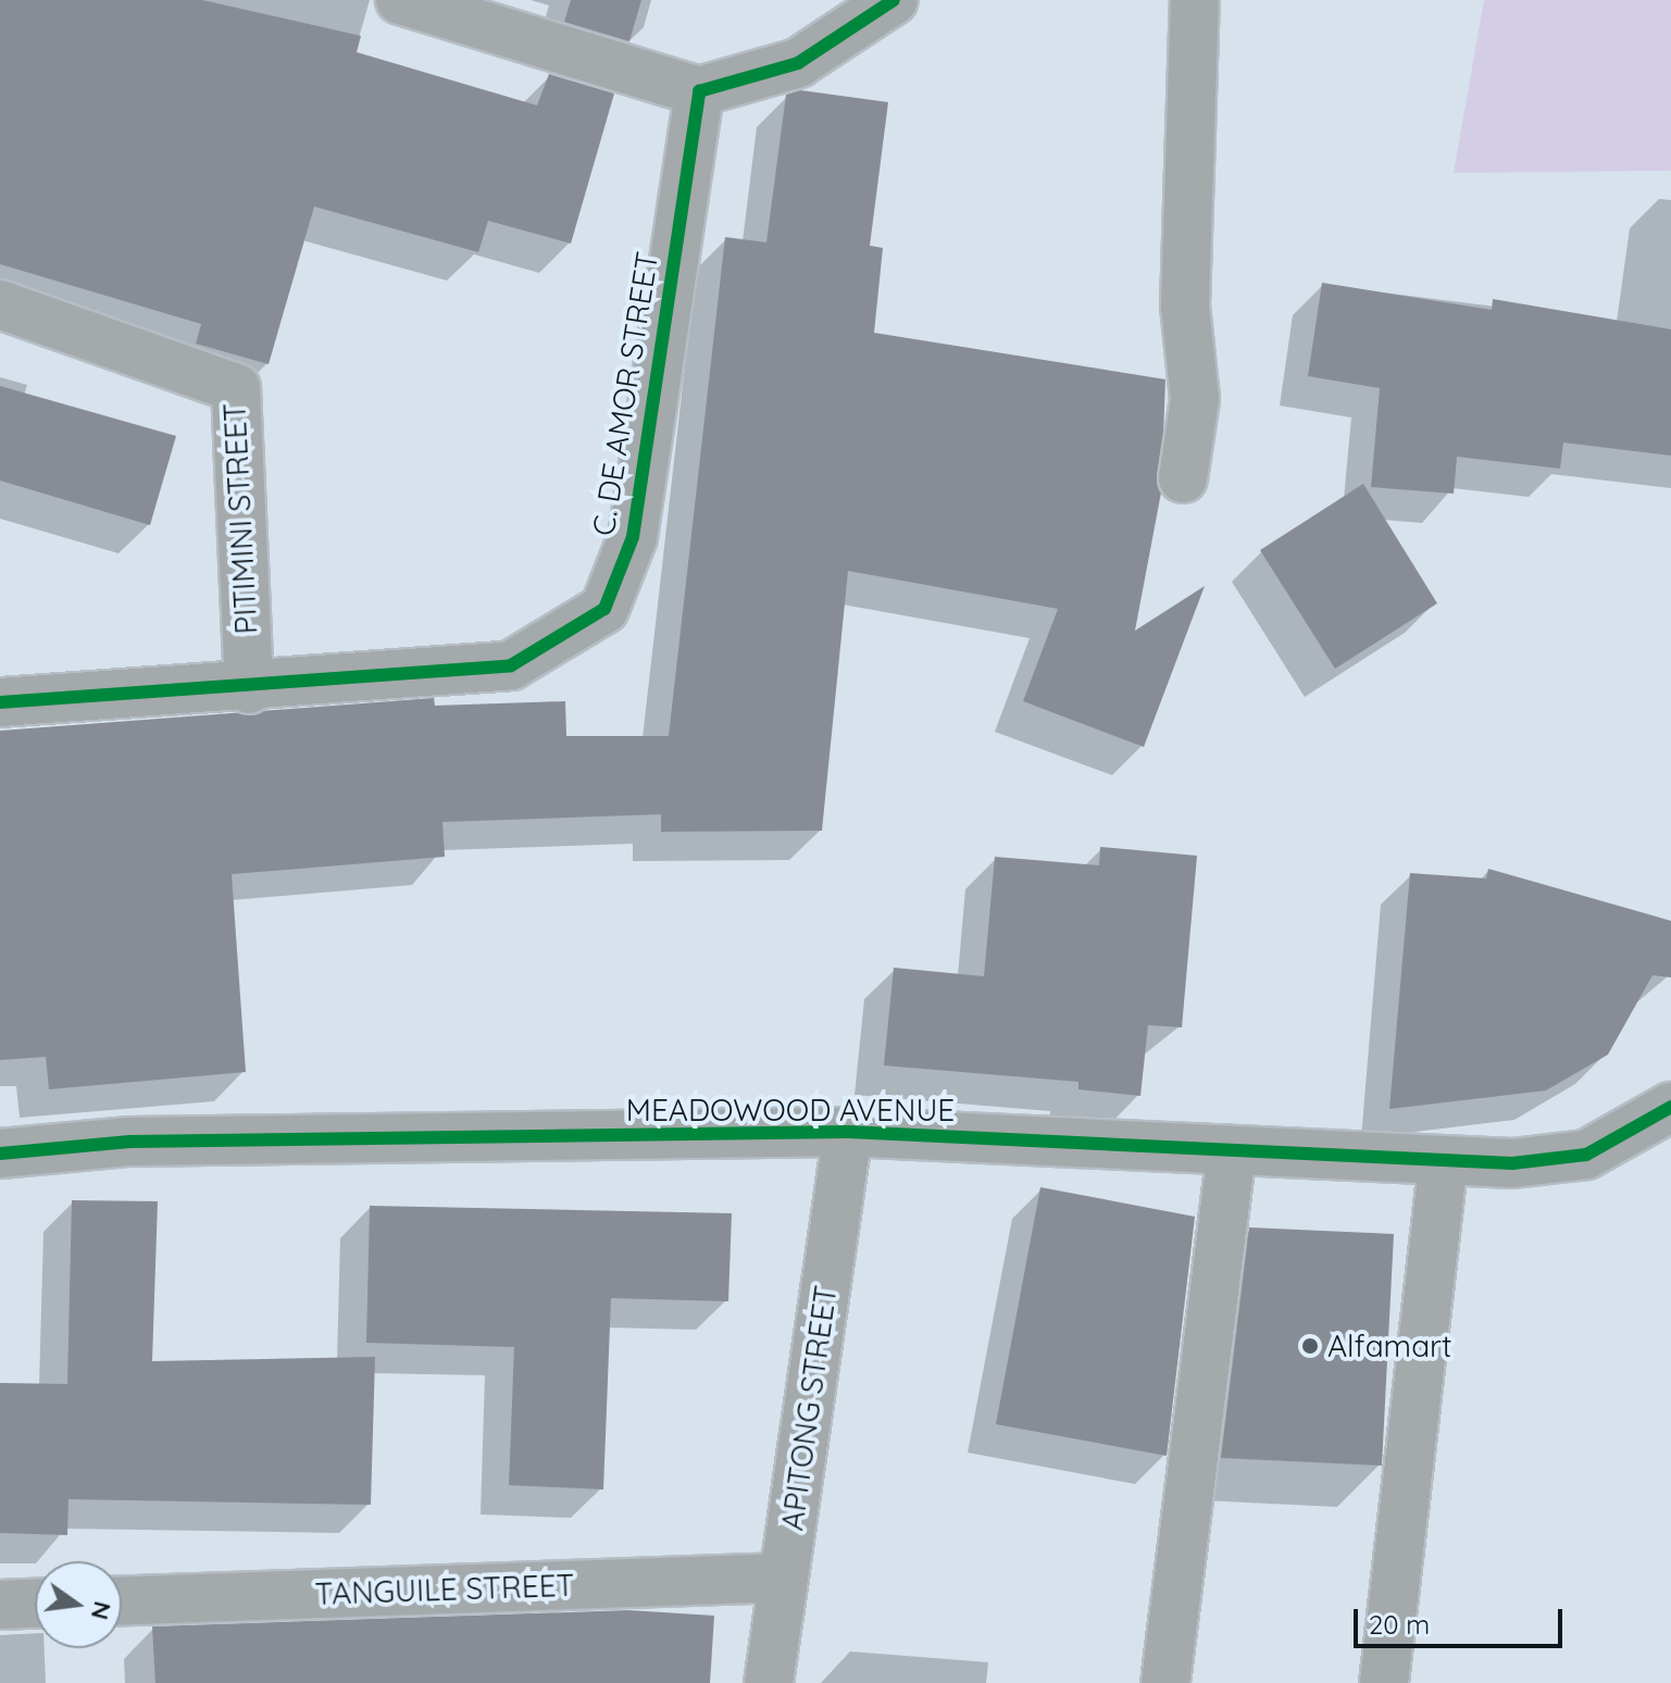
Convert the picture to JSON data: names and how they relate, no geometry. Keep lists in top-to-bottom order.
{
  "streets": {
    "street": [
      "C. DE AMOR STREET",
      "PITIMINI STREET",
      "MEADOWOOD AVENUE",
      "APITONG STREET",
      "TANGUILE STREET"
    ]
  },
  "crossings": [
    ["C. DE AMOR STREET", "PITIMINI STREET"],
    ["MEADOWOOD AVENUE", "APITONG STREET"],
    ["APITONG STREET", "TANGUILE STREET"]
  ],
  "places": ["Alfamart"],
  "scale_bar": "20 m",
  "north": "right"
}
